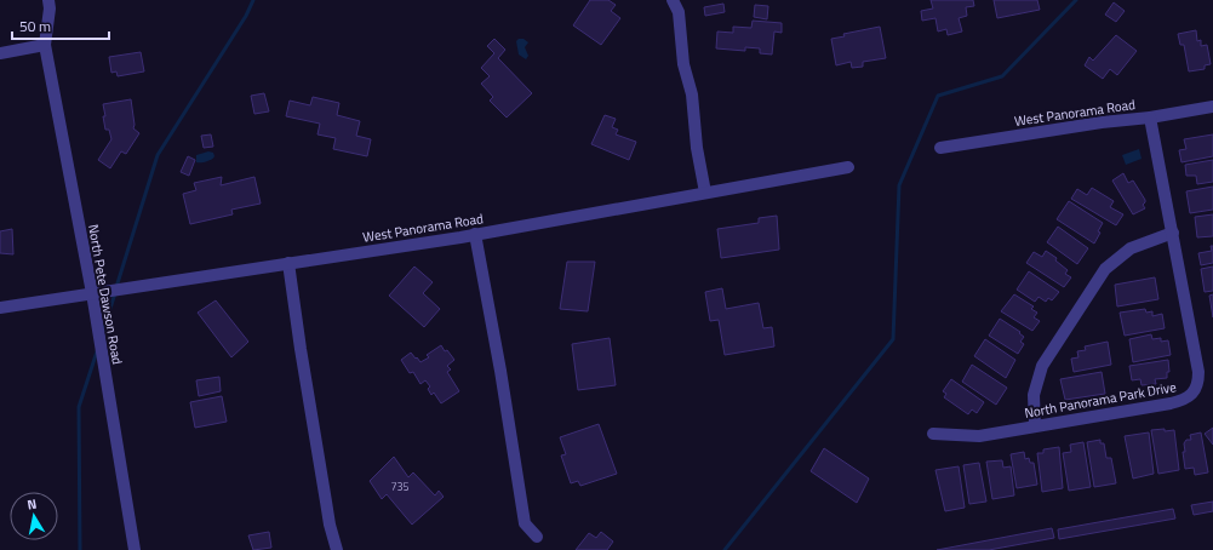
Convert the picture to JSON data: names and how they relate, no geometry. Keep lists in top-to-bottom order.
{
  "streets": {
    "street": ["West Panorama Road", "North Pete Dawson Road", "North Panorama Park Drive"]
  },
  "crossings": [
    ["West Panorama Road", "North Pete Dawson Road"],
    ["West Panorama Road", "North Panorama Park Drive"]
  ],
  "house_numbers": ["735"],
  "scale_bar": "50 m",
  "north": "top"
}
